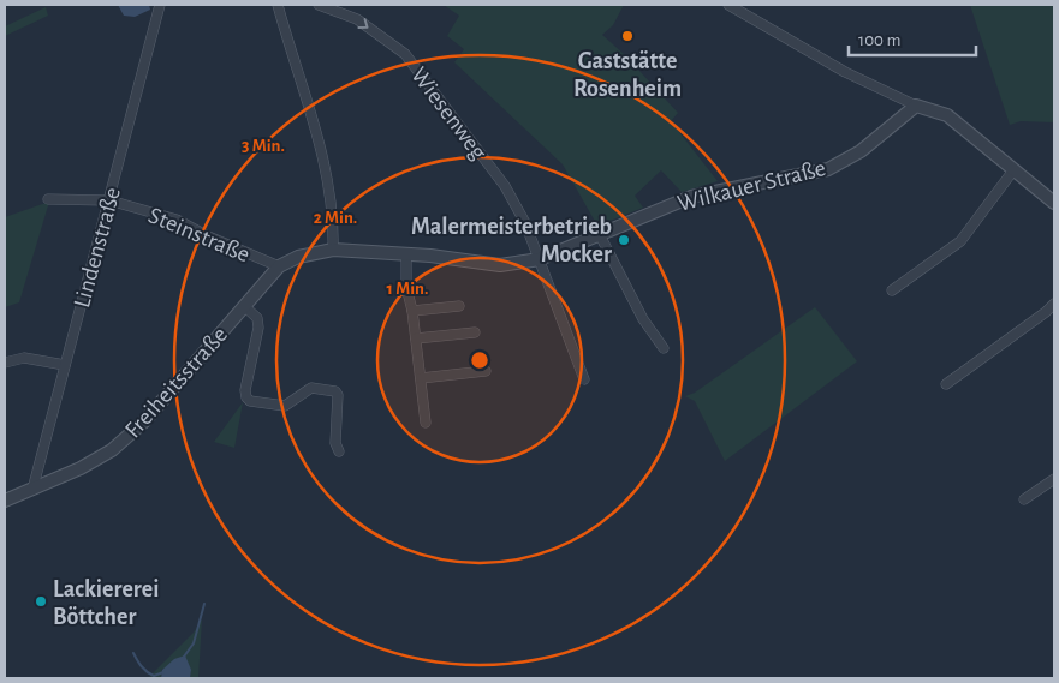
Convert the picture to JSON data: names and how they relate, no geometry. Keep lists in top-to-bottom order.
{
  "streets": {
    "street": [
      "Wiesenweg",
      "Wilkauer Straße",
      "Steinstraße",
      "Lindenstraße",
      "Freiheitsstraße"
    ]
  },
  "crossings": [
    ["Wiesenweg", "Wilkauer Straße"],
    ["Wilkauer Straße", "Freiheitsstraße"],
    ["Steinstraße", "Lindenstraße"],
    ["Steinstraße", "Freiheitsstraße"],
    ["Lindenstraße", "Freiheitsstraße"]
  ],
  "one_way": ["Wiesenweg"],
  "places": ["Gaststätte Rosenheim", "Malermeisterbetrieb Mocker", "Lackiererei Böttcher"],
  "scale_bar": "100 m",
  "rings": ["3 Min.", "2 Min.", "1 Min."]
}
